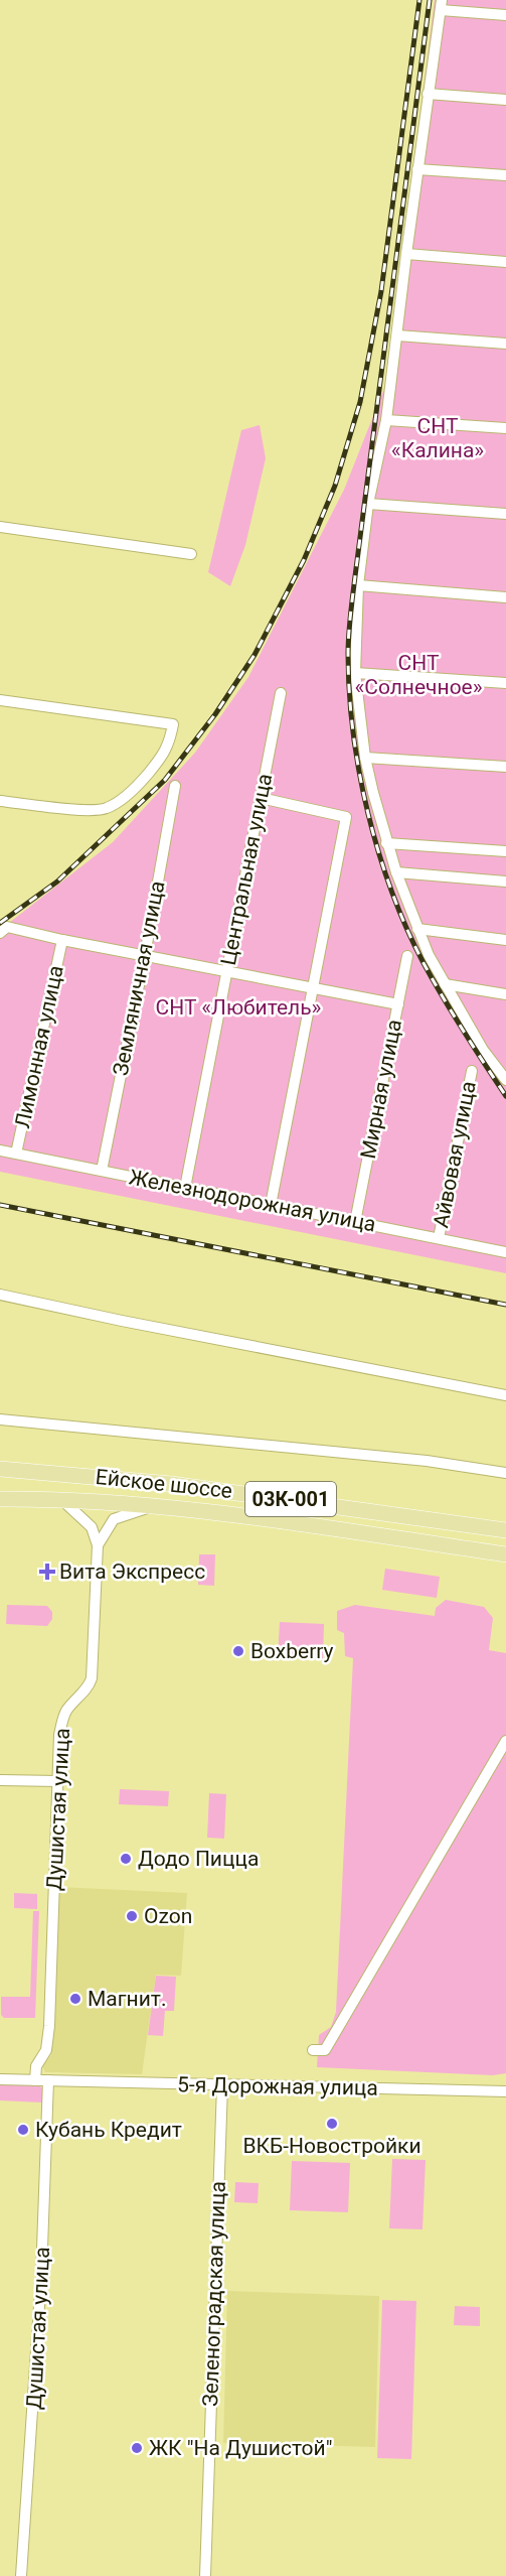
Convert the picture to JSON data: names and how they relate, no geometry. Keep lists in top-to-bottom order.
{
  "streets": {
    "main road": ["Ейское шоссе", "03К-001"],
    "street": [
      "Центральная улица",
      "Земляничная улица",
      "Лимонная улица",
      "Мирная улица",
      "Айвовая улица",
      "Железнодорожная улица",
      "Душистая улица",
      "5-я Дорожная улица",
      "Зеленоградская улица"
    ]
  },
  "crossings": [
    ["Центральная улица", "Лимонная улица"],
    ["Центральная улица", "Железнодорожная улица"],
    ["Земляничная улица", "Лимонная улица"],
    ["Земляничная улица", "Железнодорожная улица"],
    ["Лимонная улица", "Мирная улица"],
    ["Лимонная улица", "Железнодорожная улица"],
    ["Мирная улица", "Железнодорожная улица"],
    ["Айвовая улица", "Железнодорожная улица"],
    ["Душистая улица", "5-я Дорожная улица"],
    ["5-я Дорожная улица", "Зеленоградская улица"]
  ],
  "parks": ["СНТ «Калина»", "СНТ «Солнечное»", "СНТ «Любитель»"],
  "places": {
    "health": ["Вита Экспресс"],
    "other": [
      "Boxberry",
      "Додо Пицца",
      "Ozon",
      "Магнит.",
      "ВКБ-Новостройки",
      "Кубань Кредит",
      "ЖК \"На Душистой\""
    ]
  }
}
